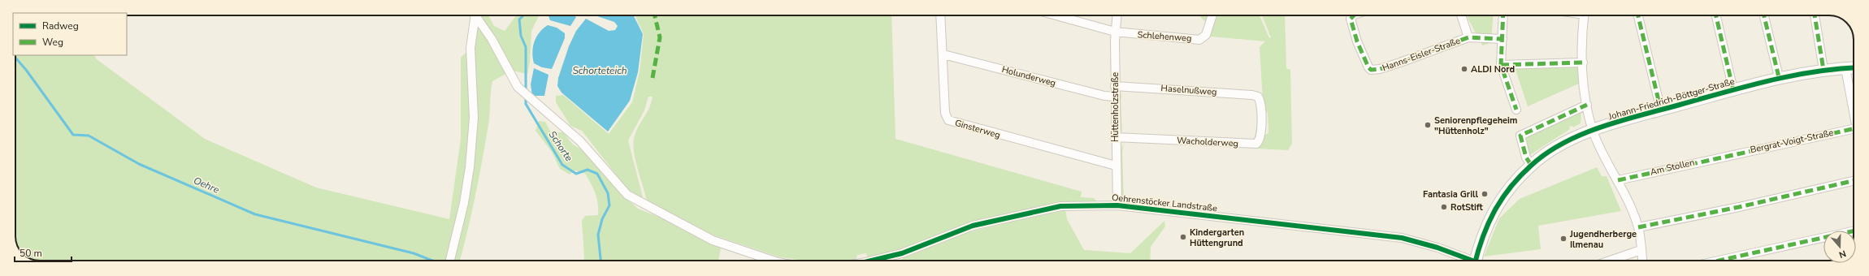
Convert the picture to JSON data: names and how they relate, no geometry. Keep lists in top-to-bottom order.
{
  "streets": {
    "street": [
      "Schlehenweg",
      "Hanns-Eisler-Straße",
      "Holunderweg",
      "Haselnußweg",
      "Johann-Friedrich-Böttger-Straße",
      "Hüttenholzstraße",
      "Ginsterweg",
      "Bergrat-Voigt-Straße",
      "Wacholderweg",
      "Am Stollen",
      "Oehrenstöcker Landstraße"
    ]
  },
  "crossings": [
    ["Schlehenweg", "Hüttenholzstraße"],
    ["Holunderweg", "Hüttenholzstraße"],
    ["Holunderweg", "Ginsterweg"],
    ["Haselnußweg", "Hüttenholzstraße"],
    ["Haselnußweg", "Wacholderweg"],
    ["Hüttenholzstraße", "Ginsterweg"],
    ["Hüttenholzstraße", "Wacholderweg"],
    ["Hüttenholzstraße", "Oehrenstöcker Landstraße"],
    ["Bergrat-Voigt-Straße", "Am Stollen"]
  ],
  "water": ["Schorteteich", "Schorte", "Oehre"],
  "places": [
    "ALDI Nord",
    "Seniorenpflegeheim \"Hüttenholz\"",
    "Fantasia Grill",
    "RotStift",
    "Kindergarten Hüttengrund",
    "Jugendherberge Ilmenau"
  ],
  "legend": ["Radweg", "Weg"],
  "scale_bar": "50 m",
  "north": "bottom"
}
